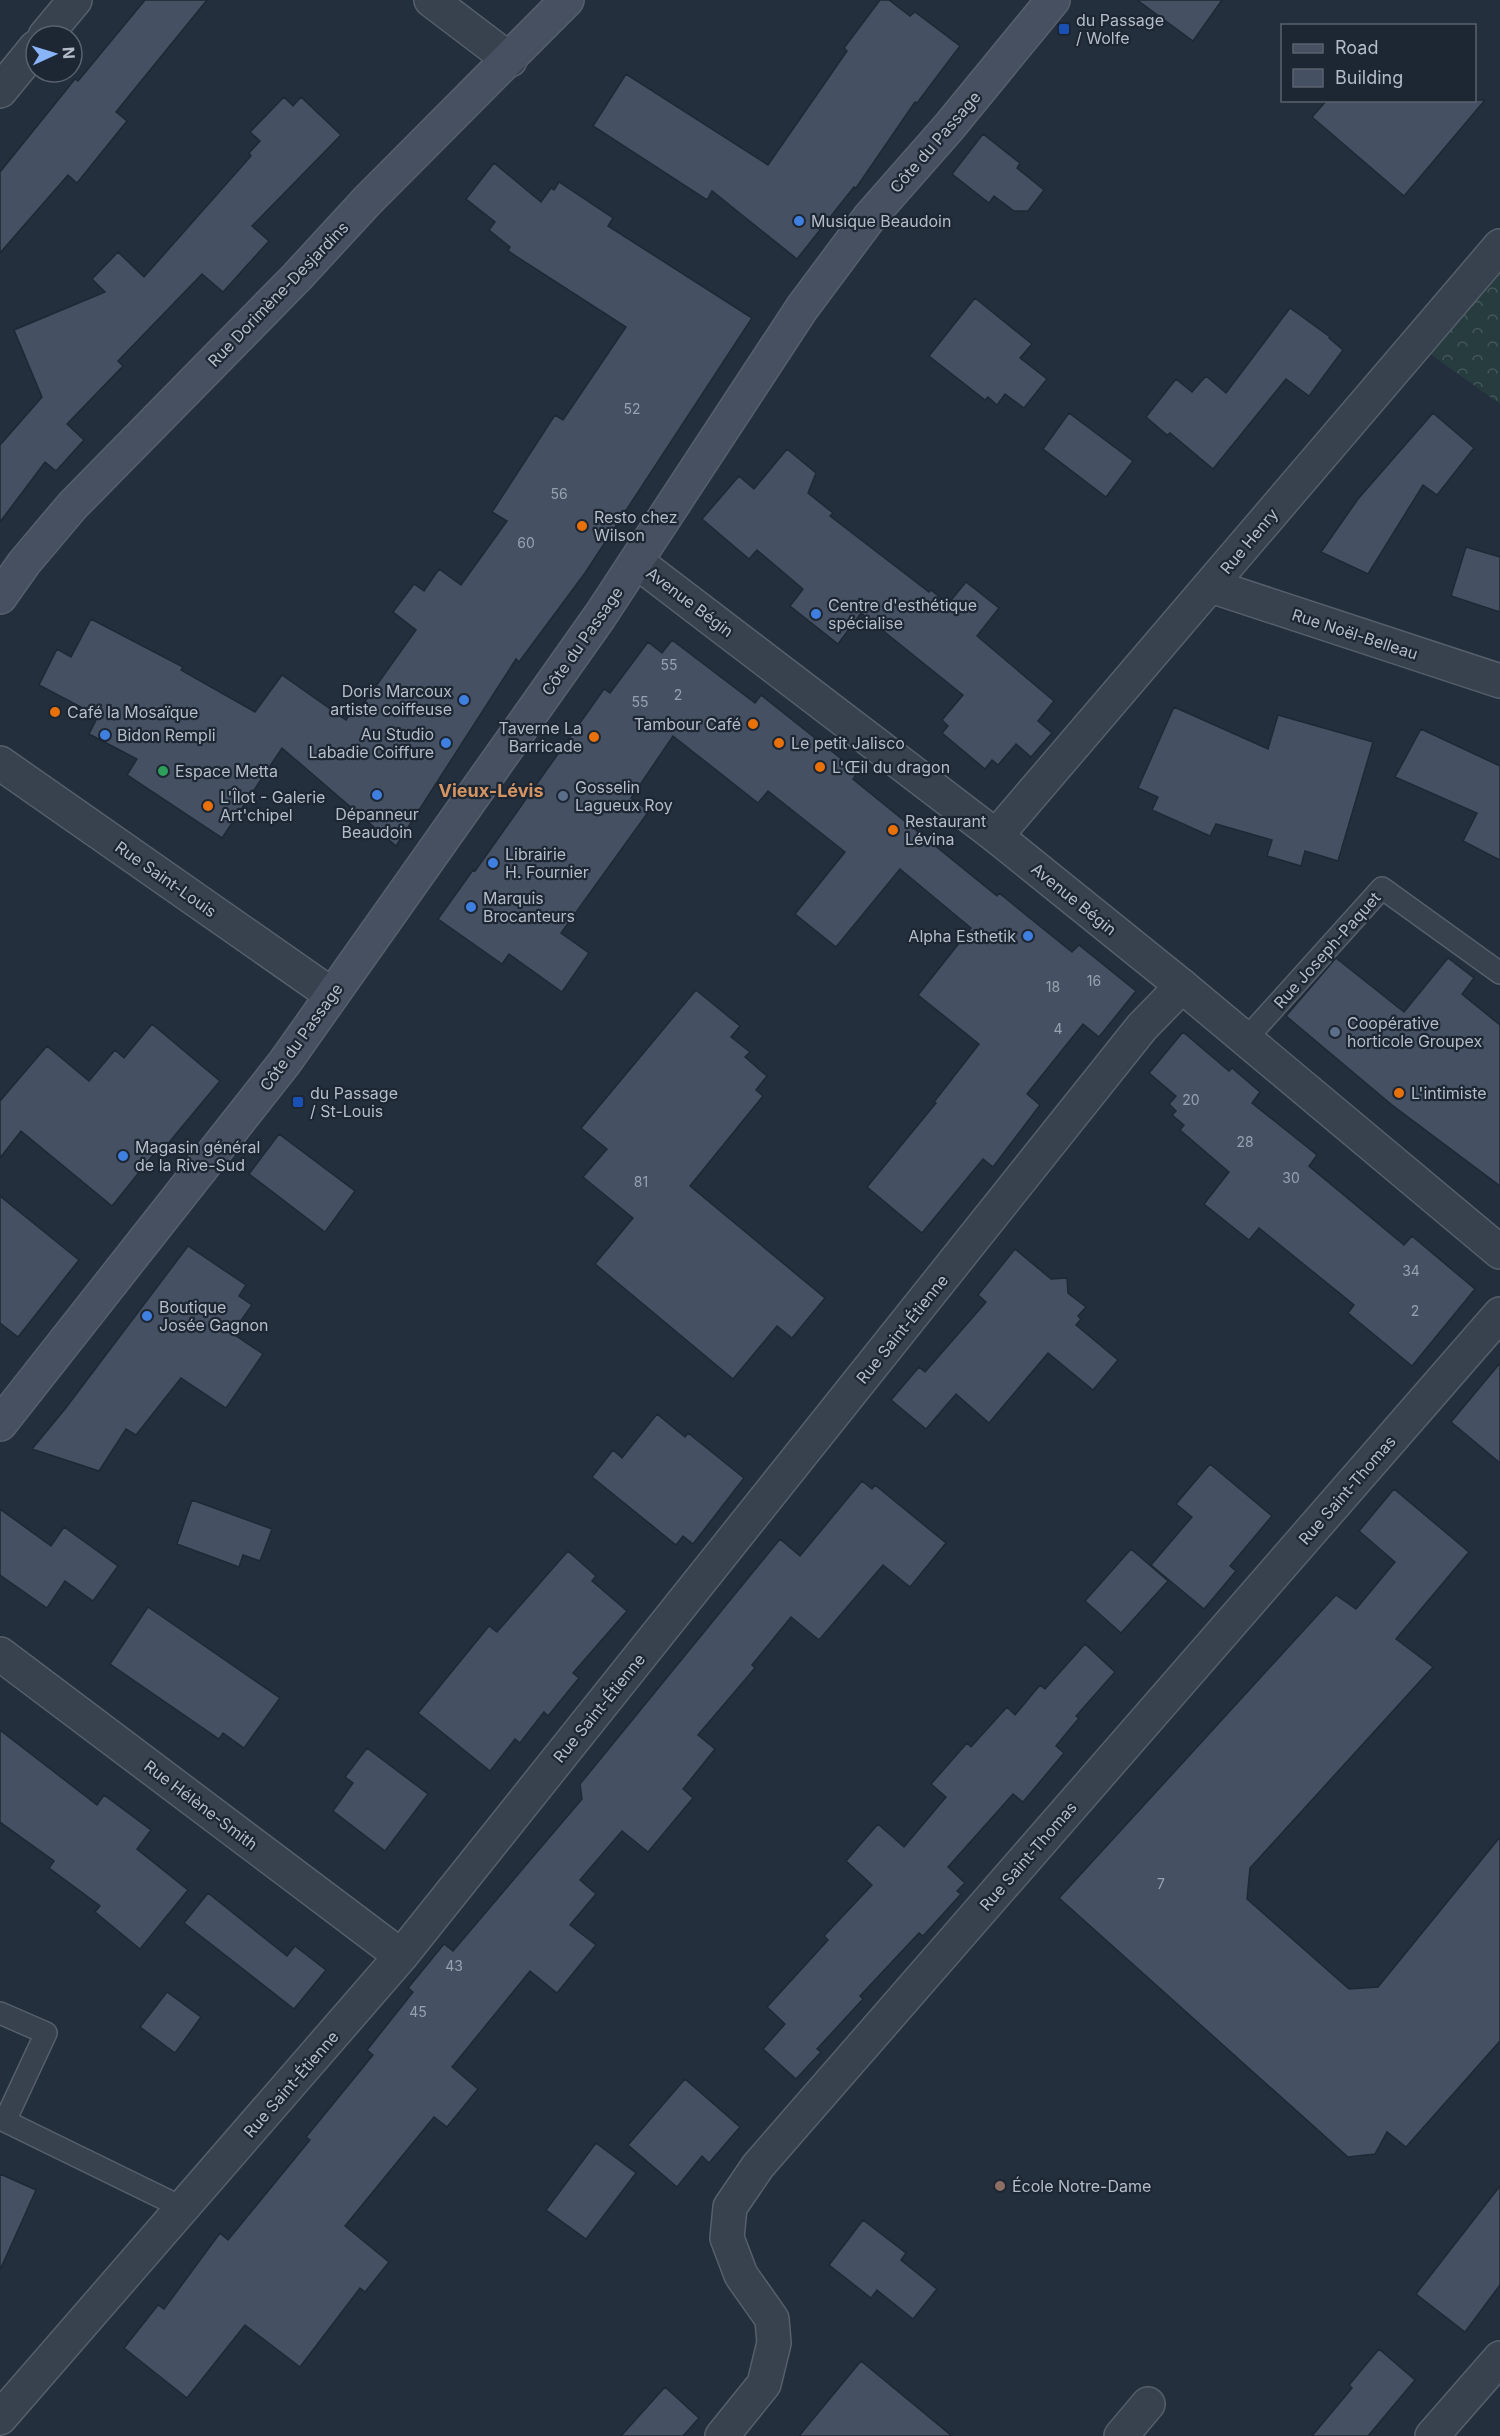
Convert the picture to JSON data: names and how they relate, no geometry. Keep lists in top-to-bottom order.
{
  "streets": {
    "main road": ["Côte du Passage", "Rue Dorimène-Desjardins"],
    "street": [
      "Rue Henry",
      "Avenue Bégin",
      "Rue Noël-Belleau",
      "Rue Saint-Louis",
      "Rue Saint-Étienne",
      "Rue Saint-Thomas",
      "Rue Hélène-Smith"
    ],
    "lane": ["Rue Joseph-Paquet"]
  },
  "crossings": [
    ["Côte du Passage", "Avenue Bégin"],
    ["Côte du Passage", "Rue Saint-Louis"],
    ["Rue Henry", "Avenue Bégin"],
    ["Rue Henry", "Rue Noël-Belleau"],
    ["Avenue Bégin", "Rue Joseph-Paquet"],
    ["Avenue Bégin", "Rue Saint-Étienne"],
    ["Rue Saint-Étienne", "Rue Hélène-Smith"]
  ],
  "districts": ["Vieux-Lévis"],
  "places": {
    "transit": ["du Passage / Wolfe", "du Passage / St-Louis"],
    "other": [
      "Musique Beaudoin",
      "Resto chez Wilson",
      "Centre d'esthétique spécialise",
      "Doris Marcoux artiste coiffeuse",
      "Café la Mosaïque",
      "Tambour Café",
      "Bidon Rempli",
      "Taverne La Barricade",
      "Au Studio Labadie Coiffure",
      "Le petit Jalisco",
      "L'Œil du dragon",
      "Espace Metta",
      "Dépanneur Beaudoin",
      "Gosselin Lagueux Roy",
      "L'Îlot - Galerie Art'chipel",
      "Restaurant Lévina",
      "Librairie H. Fournier",
      "Marquis Brocanteurs",
      "Alpha Esthetik",
      "Coopérative horticole Groupex",
      "L'intimiste",
      "Magasin général de la Rive-Sud",
      "Boutique Josée Gagnon",
      "École Notre-Dame"
    ]
  },
  "house_numbers": [
    "52",
    "56",
    "60",
    "55",
    "2",
    "55",
    "16",
    "18",
    "4",
    "20",
    "28",
    "30",
    "81",
    "34",
    "2",
    "7",
    "43",
    "45"
  ],
  "legend": ["Road", "Building"],
  "north": "right"
}
